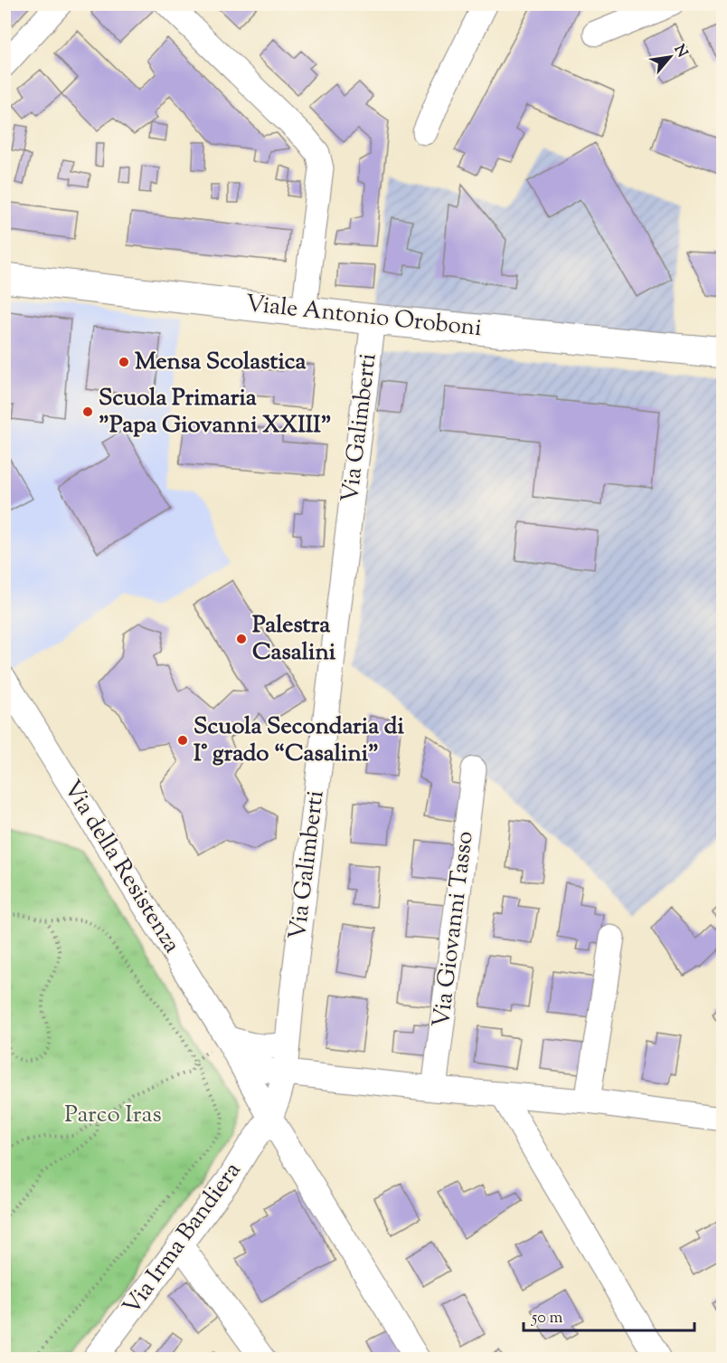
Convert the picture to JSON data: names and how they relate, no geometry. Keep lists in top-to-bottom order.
{
  "streets": {
    "street": [
      "Viale Antonio Oroboni",
      "Via Galimberti",
      "Via della Resistenza",
      "Via Giovanni Tasso",
      "Via Irma Bandiera"
    ]
  },
  "crossings": [
    ["Viale Antonio Oroboni", "Via Galimberti"],
    ["Via Galimberti", "Via della Resistenza"],
    ["Via Galimberti", "Via Irma Bandiera"],
    ["Via della Resistenza", "Via Irma Bandiera"]
  ],
  "parks": ["Parco Iras"],
  "places": [
    "Mensa Scolastica",
    "Scuola Primaria \"Papa Giovanni XXIII\"",
    "Palestra Casalini",
    "Scuola Secondaria di I° grado “Casalini”"
  ],
  "scale_bar": "50 m",
  "north": "top right"
}
